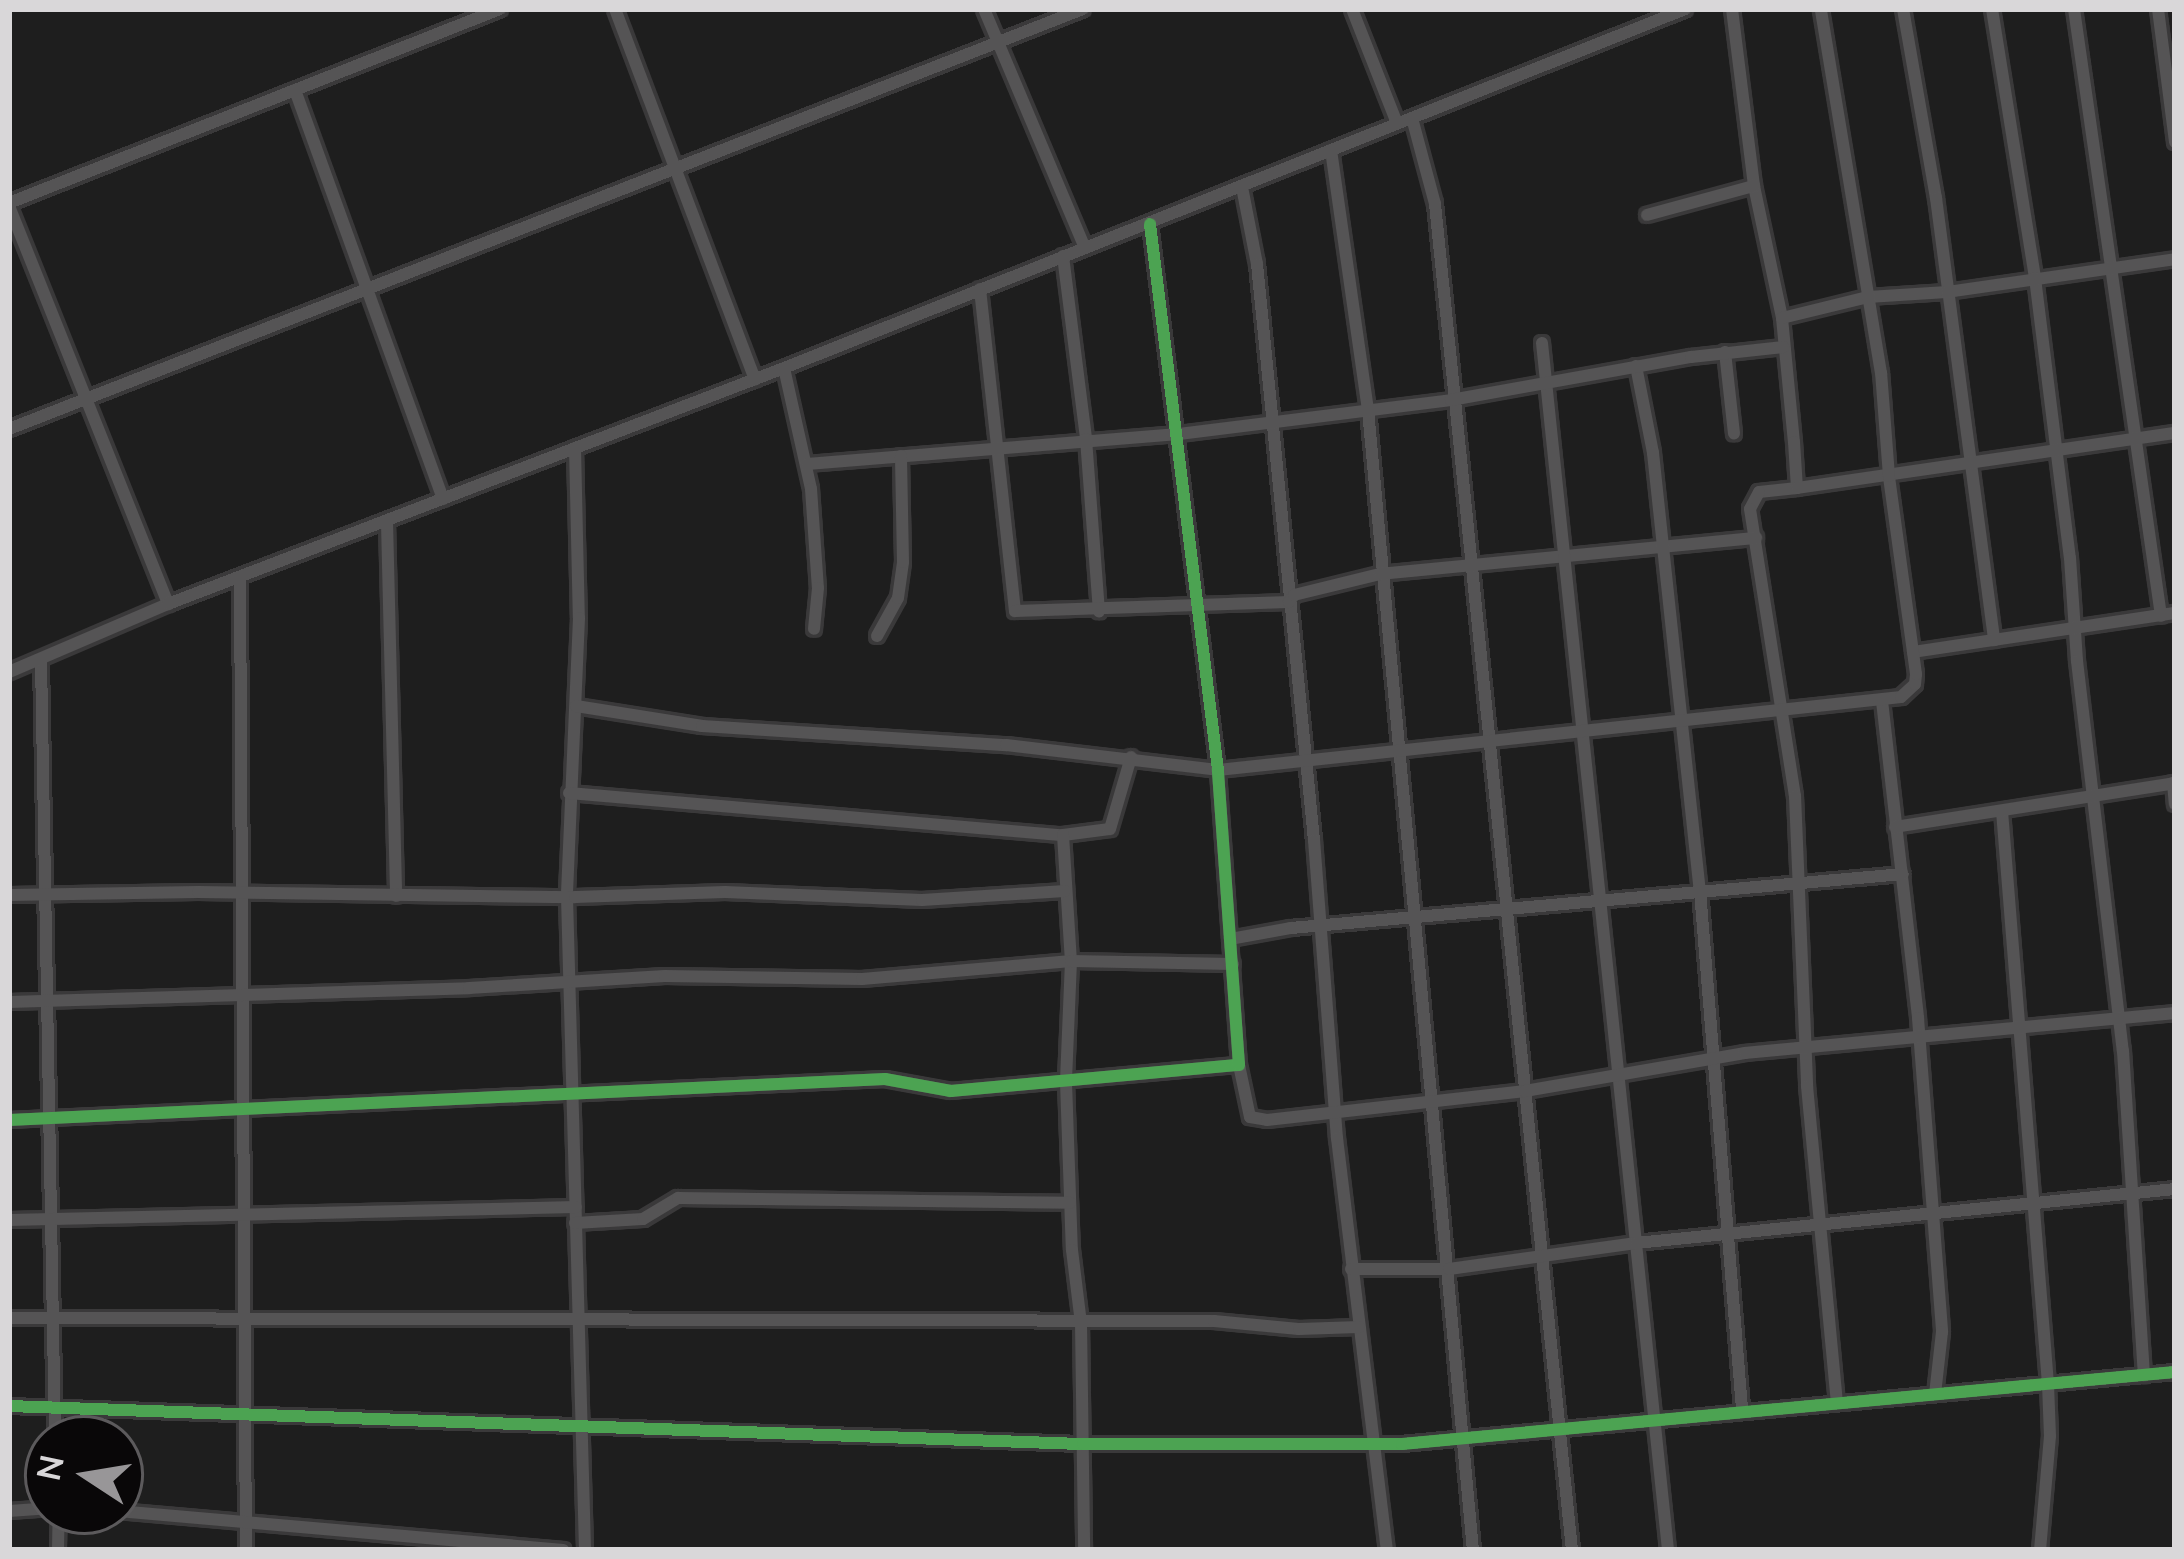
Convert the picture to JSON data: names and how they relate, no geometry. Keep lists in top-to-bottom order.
{
  "north": "left"
}
